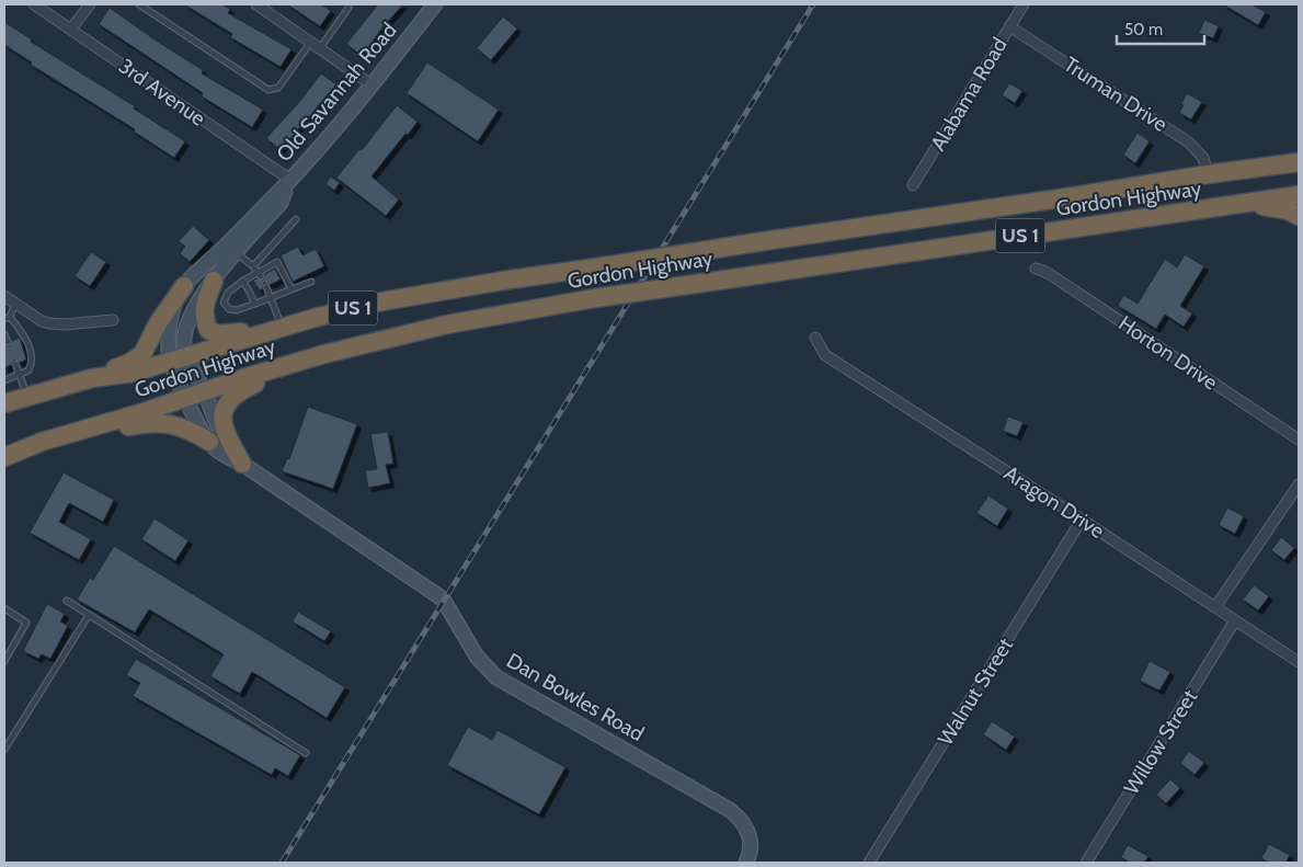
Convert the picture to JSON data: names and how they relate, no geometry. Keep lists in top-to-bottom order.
{
  "streets": {
    "highway": ["Gordon Highway", "US 1"],
    "street": [
      "3rd Avenue",
      "Old Savannah Road",
      "Alabama Road",
      "Truman Drive",
      "Horton Drive",
      "Aragon Drive",
      "Walnut Street",
      "Dan Bowles Road",
      "Willow Street"
    ]
  },
  "crossings": [
    ["3rd Avenue", "Old Savannah Road"],
    ["Old Savannah Road", "Gordon Highway"],
    ["Old Savannah Road", "Dan Bowles Road"],
    ["Alabama Road", "Truman Drive"],
    ["Truman Drive", "Gordon Highway"],
    ["Gordon Highway", "Dan Bowles Road"],
    ["Aragon Drive", "Walnut Street"],
    ["Aragon Drive", "Willow Street"]
  ],
  "scale_bar": "50 m"
}
